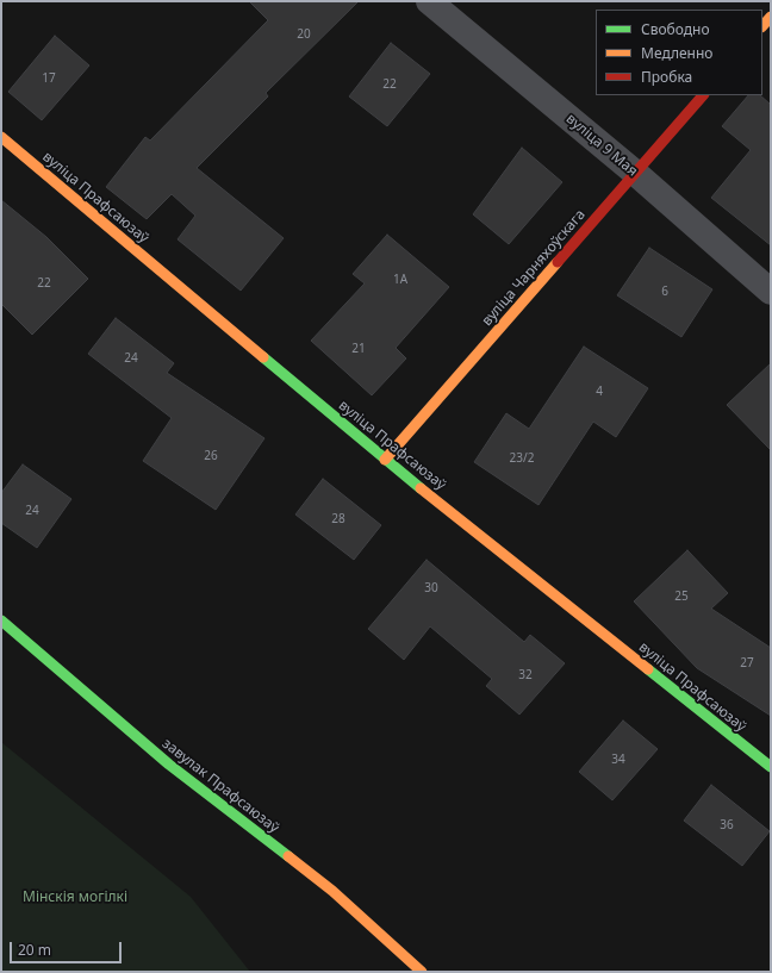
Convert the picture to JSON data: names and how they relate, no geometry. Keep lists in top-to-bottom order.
{
  "streets": {
    "street": [
      "вуліца 9 Мая",
      "вуліца Прафсаюзаў",
      "вуліца Чарняхоўскага",
      "завулак Прафсаюзаў"
    ]
  },
  "crossings": [
    ["вуліца 9 Мая", "вуліца Чарняхоўскага"],
    ["вуліца Прафсаюзаў", "вуліца Чарняхоўскага"]
  ],
  "parks": ["Мінскія могілкі"],
  "house_numbers": [
    "20",
    "17",
    "22",
    "1А",
    "22",
    "6",
    "21",
    "24",
    "4",
    "26",
    "23/2",
    "24",
    "28",
    "30",
    "25",
    "27",
    "32",
    "34",
    "36"
  ],
  "legend": ["Свободно", "Медленно", "Пробка"],
  "scale_bar": "20 m"
}
